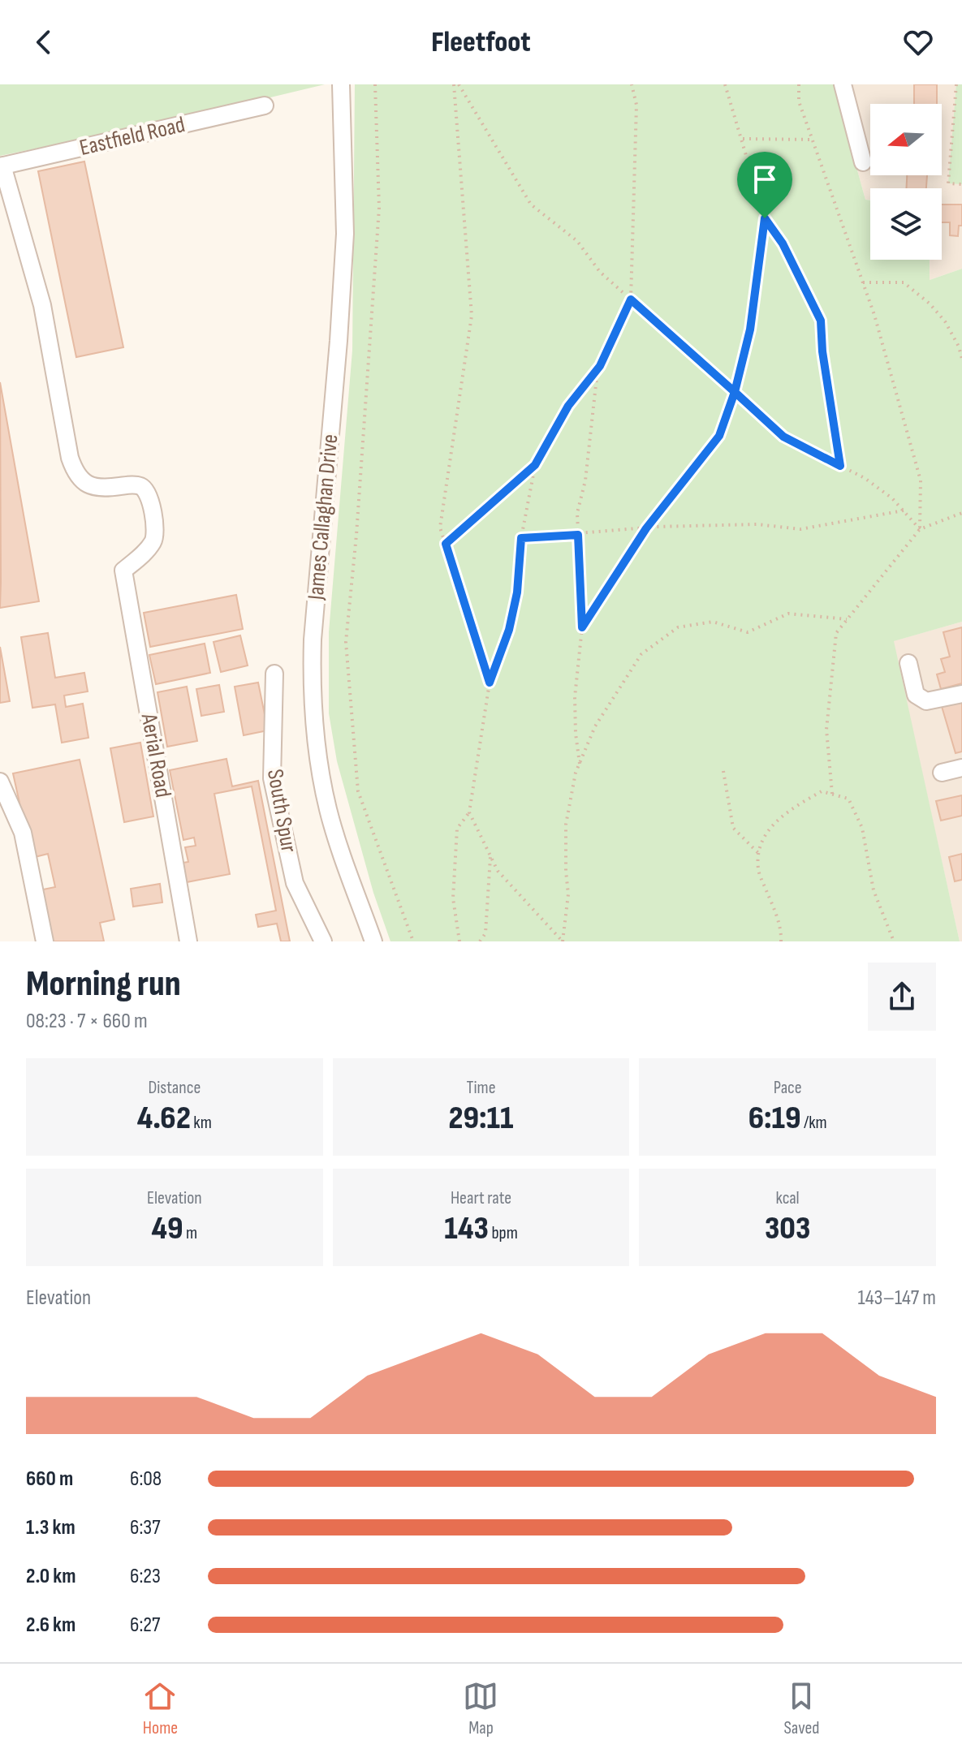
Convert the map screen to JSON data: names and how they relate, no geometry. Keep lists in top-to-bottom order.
{
  "streets": {
    "street": [
      "Eastfield Road",
      "James Callaghan Drive",
      "Aerial Road",
      "South Spur"
    ]
  },
  "crossings": [
    ["Eastfield Road", "Aerial Road"]
  ],
  "north": "left",
  "page": {
    "header": "Fleetfoot",
    "heading": ["Morning run", "08:23 · 7 × 660 m"],
    "stats": [
      ["Distance", "4.62 km"],
      ["Time", "29:11"],
      ["Pace", "6:19 /km"],
      ["Elevation", "49 m"],
      ["Heart rate", "143 bpm"],
      ["kcal", "303"]
    ],
    "chart": ["Elevation", "143–147 m"],
    "list": [
      {
        "name": "660 m",
        "note": "6:08"
      },
      {
        "name": "1.3 km",
        "note": "6:37"
      },
      {
        "name": "2.0 km",
        "note": "6:23"
      },
      {
        "name": "2.6 km",
        "note": "6:27"
      }
    ],
    "tabs": ["Home", "Map", "Saved"]
  }
}
